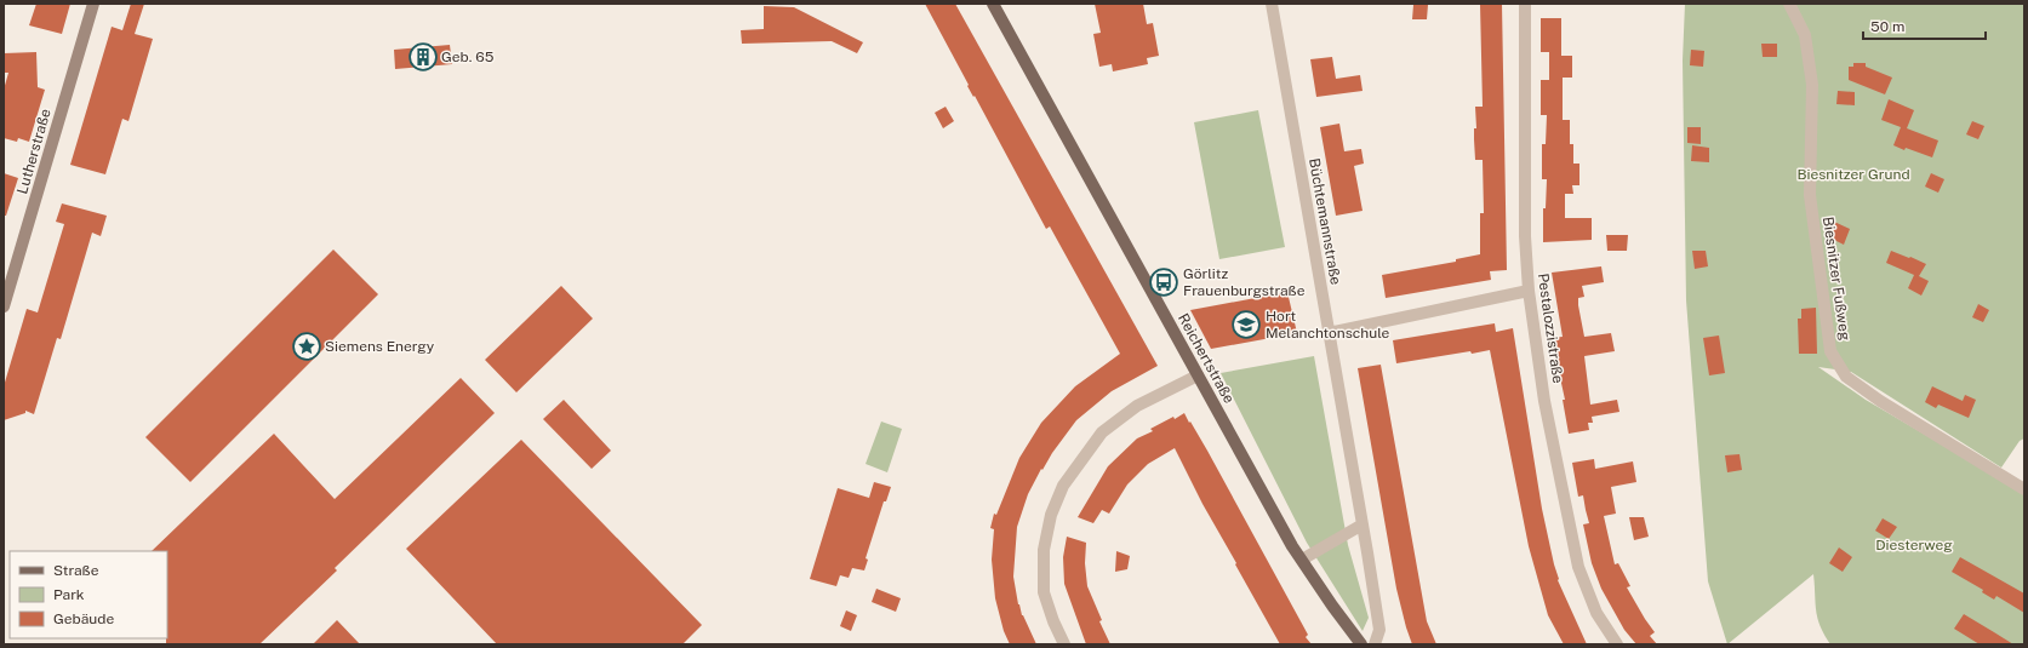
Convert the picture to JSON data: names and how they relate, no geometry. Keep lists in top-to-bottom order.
{
  "streets": {
    "main road": ["Reichertstraße"],
    "street": [
      "Lutherstraße",
      "Büchtemannstraße",
      "Biesnitzer Fußweg",
      "Pestalozzistraße"
    ]
  },
  "parks": ["Biesnitzer Grund", "Diesterweg"],
  "places": {
    "building": ["Geb. 65"],
    "bus stop": ["Görlitz Frauenburgstraße"],
    "school or university": ["Hort Melanchtonschule"],
    "place": ["Siemens Energy"]
  },
  "legend": ["Straße", "Park", "Gebäude"],
  "scale_bar": "50 m"
}
